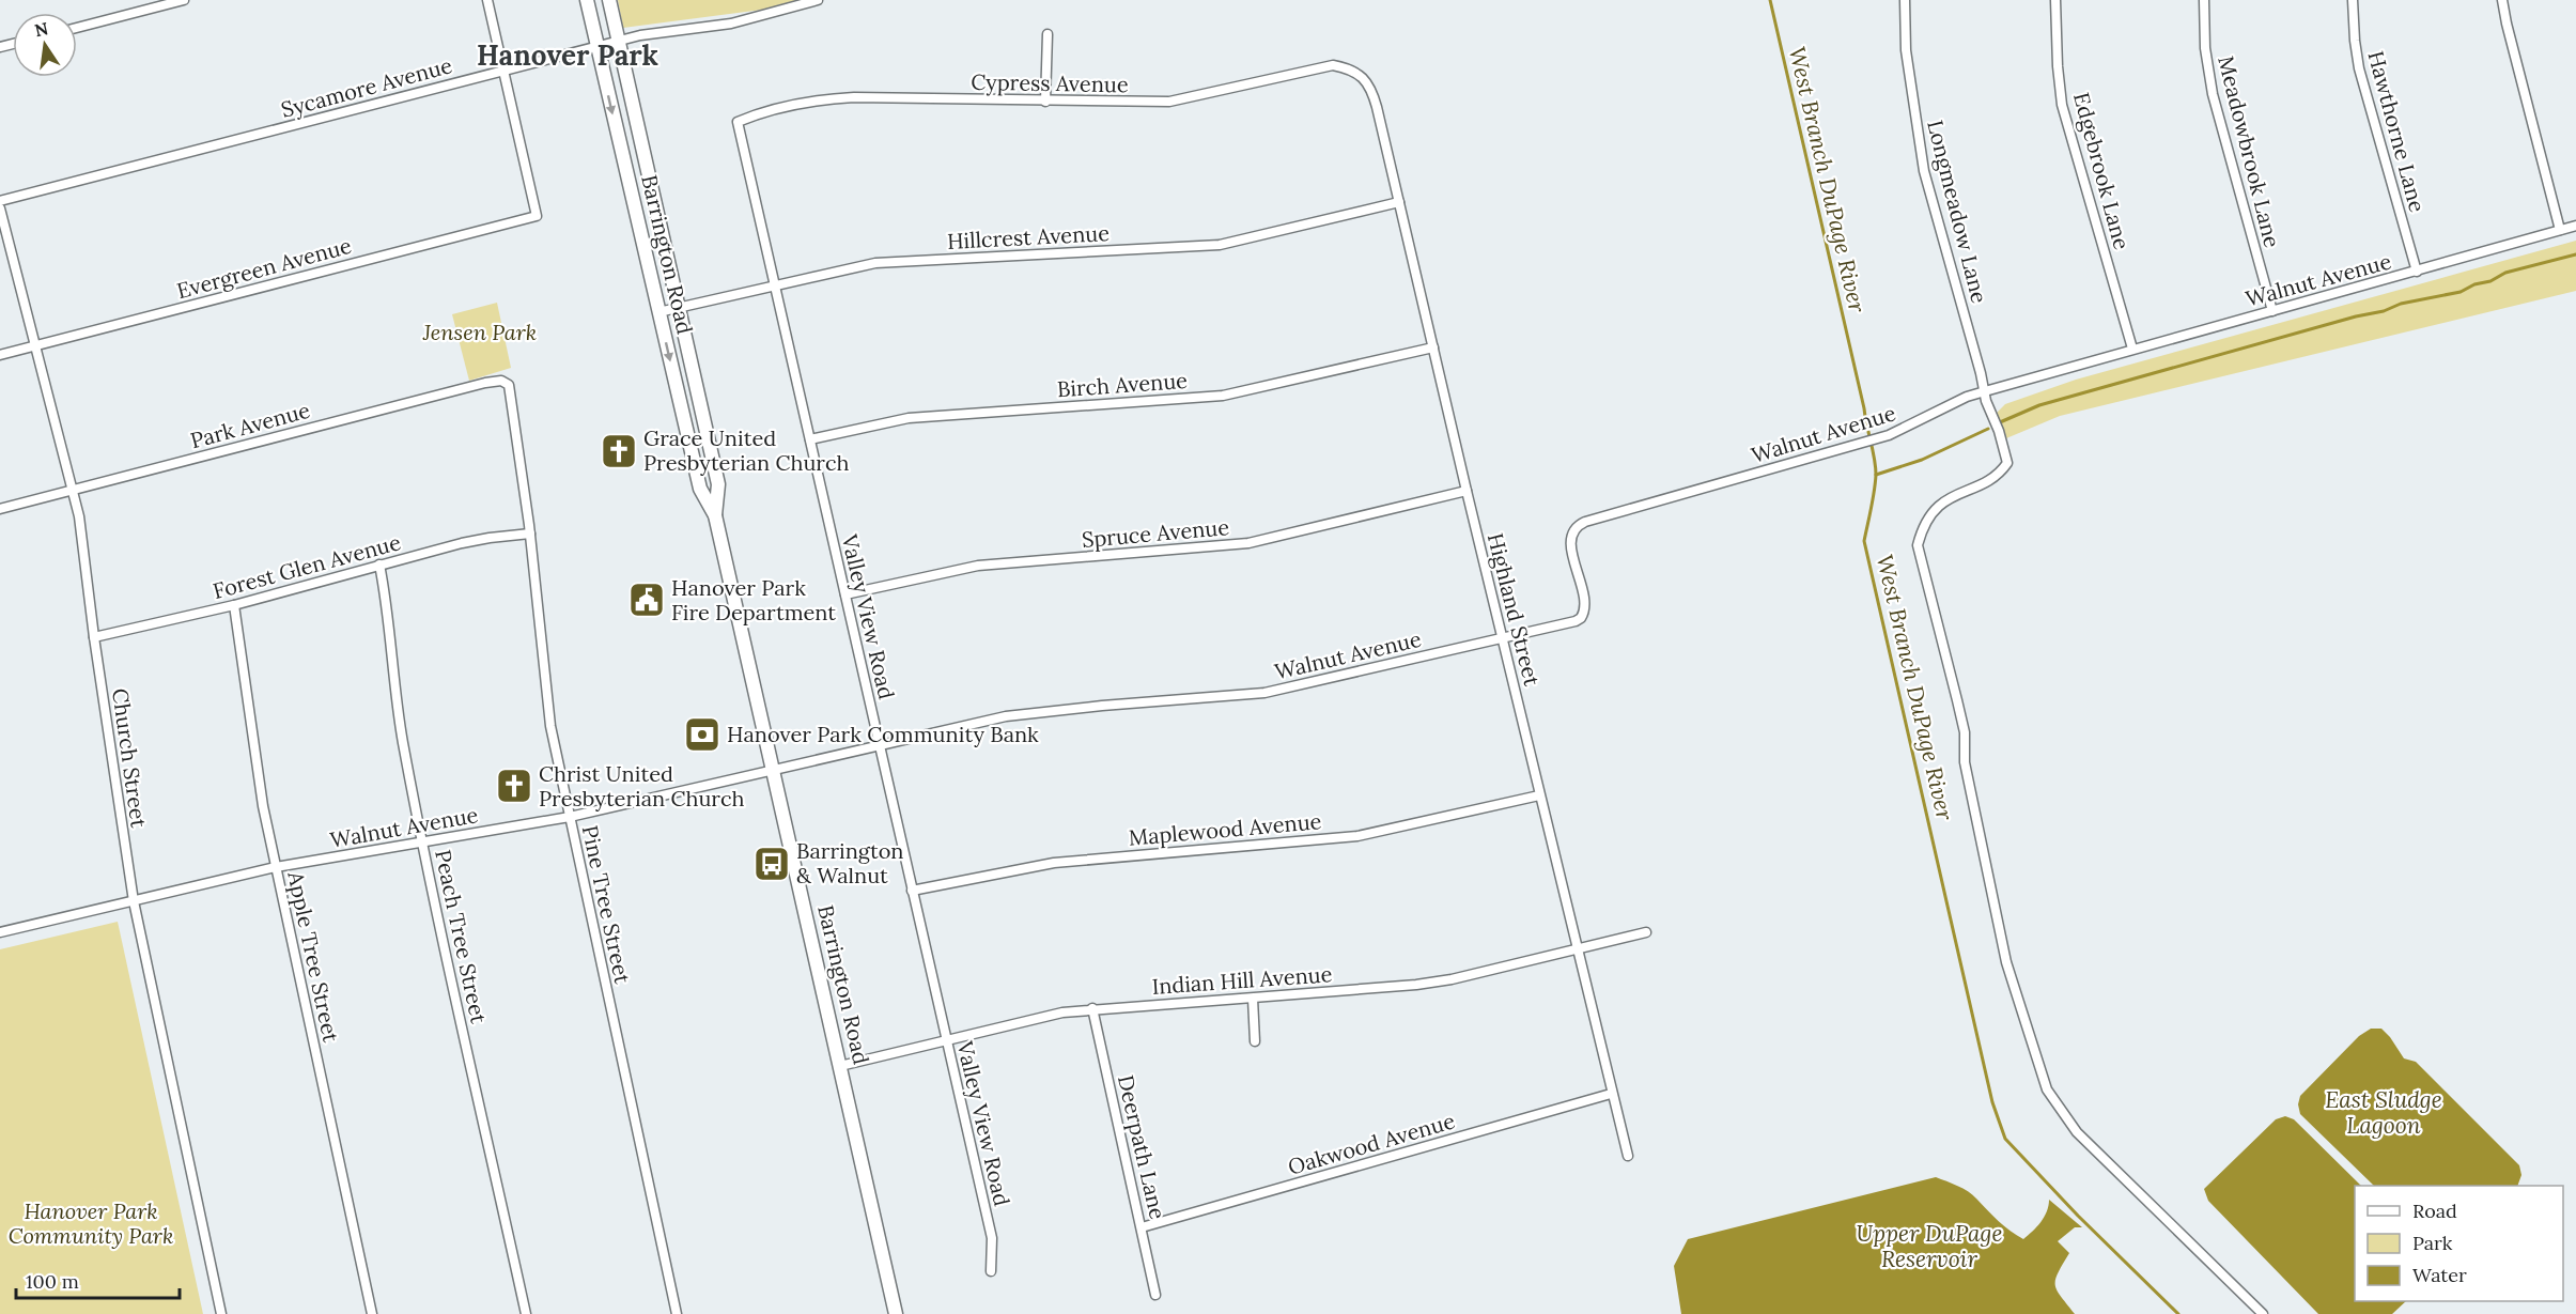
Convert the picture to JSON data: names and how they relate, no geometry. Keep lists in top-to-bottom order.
{
  "streets": {
    "main road": ["Barrington Road"],
    "street": [
      "Cypress Avenue",
      "Sycamore Avenue",
      "Hawthorne Lane",
      "Meadowbrook Lane",
      "Edgebrook Lane",
      "Longmeadow Lane",
      "Hillcrest Avenue",
      "Evergreen Avenue",
      "Walnut Avenue",
      "Birch Avenue",
      "Park Avenue",
      "Spruce Avenue",
      "Forest Glen Avenue",
      "Highland Street",
      "Valley View Road",
      "Church Street",
      "Maplewood Avenue",
      "Pine Tree Street",
      "Peach Tree Street",
      "Apple Tree Street",
      "Indian Hill Avenue",
      "Oakwood Avenue",
      "Deerpath Lane"
    ]
  },
  "crossings": [
    ["Cypress Avenue", "Highland Street"],
    ["Cypress Avenue", "Valley View Road"],
    ["Sycamore Avenue", "Barrington Road"],
    ["Sycamore Avenue", "Evergreen Avenue"],
    ["Hawthorne Lane", "Walnut Avenue"],
    ["Meadowbrook Lane", "Walnut Avenue"],
    ["Edgebrook Lane", "Walnut Avenue"],
    ["Longmeadow Lane", "Walnut Avenue"],
    ["Hillcrest Avenue", "Barrington Road"],
    ["Hillcrest Avenue", "Highland Street"],
    ["Hillcrest Avenue", "Valley View Road"],
    ["Barrington Road", "Walnut Avenue"],
    ["Barrington Road", "Indian Hill Avenue"],
    ["Evergreen Avenue", "Church Street"],
    ["Walnut Avenue", "Highland Street"],
    ["Walnut Avenue", "Valley View Road"],
    ["Walnut Avenue", "Church Street"],
    ["Walnut Avenue", "Pine Tree Street"],
    ["Walnut Avenue", "Peach Tree Street"],
    ["Walnut Avenue", "Apple Tree Street"],
    ["Birch Avenue", "Highland Street"],
    ["Birch Avenue", "Valley View Road"],
    ["Park Avenue", "Church Street"],
    ["Park Avenue", "Pine Tree Street"],
    ["Spruce Avenue", "Highland Street"],
    ["Spruce Avenue", "Valley View Road"],
    ["Forest Glen Avenue", "Church Street"],
    ["Forest Glen Avenue", "Pine Tree Street"],
    ["Forest Glen Avenue", "Peach Tree Street"],
    ["Forest Glen Avenue", "Apple Tree Street"],
    ["Highland Street", "Maplewood Avenue"],
    ["Highland Street", "Indian Hill Avenue"],
    ["Highland Street", "Oakwood Avenue"],
    ["Valley View Road", "Maplewood Avenue"],
    ["Valley View Road", "Indian Hill Avenue"],
    ["Indian Hill Avenue", "Deerpath Lane"],
    ["Oakwood Avenue", "Deerpath Lane"]
  ],
  "districts": ["Hanover Park"],
  "water": ["West Branch DuPage River", "East Sludge Lagoon", "Upper DuPage Reservoir"],
  "parks": ["Jensen Park", "Hanover Park Community Park"],
  "places": {
    "church": ["Grace United Presbyterian Church", "Christ United Presbyterian Church"],
    "public building": ["Hanover Park Fire Department"],
    "bank": ["Hanover Park Community Bank"],
    "bus stop": ["Barrington & Walnut"]
  },
  "legend": ["Road", "Park", "Water"],
  "scale_bar": "100 m",
  "north": "top"
}
